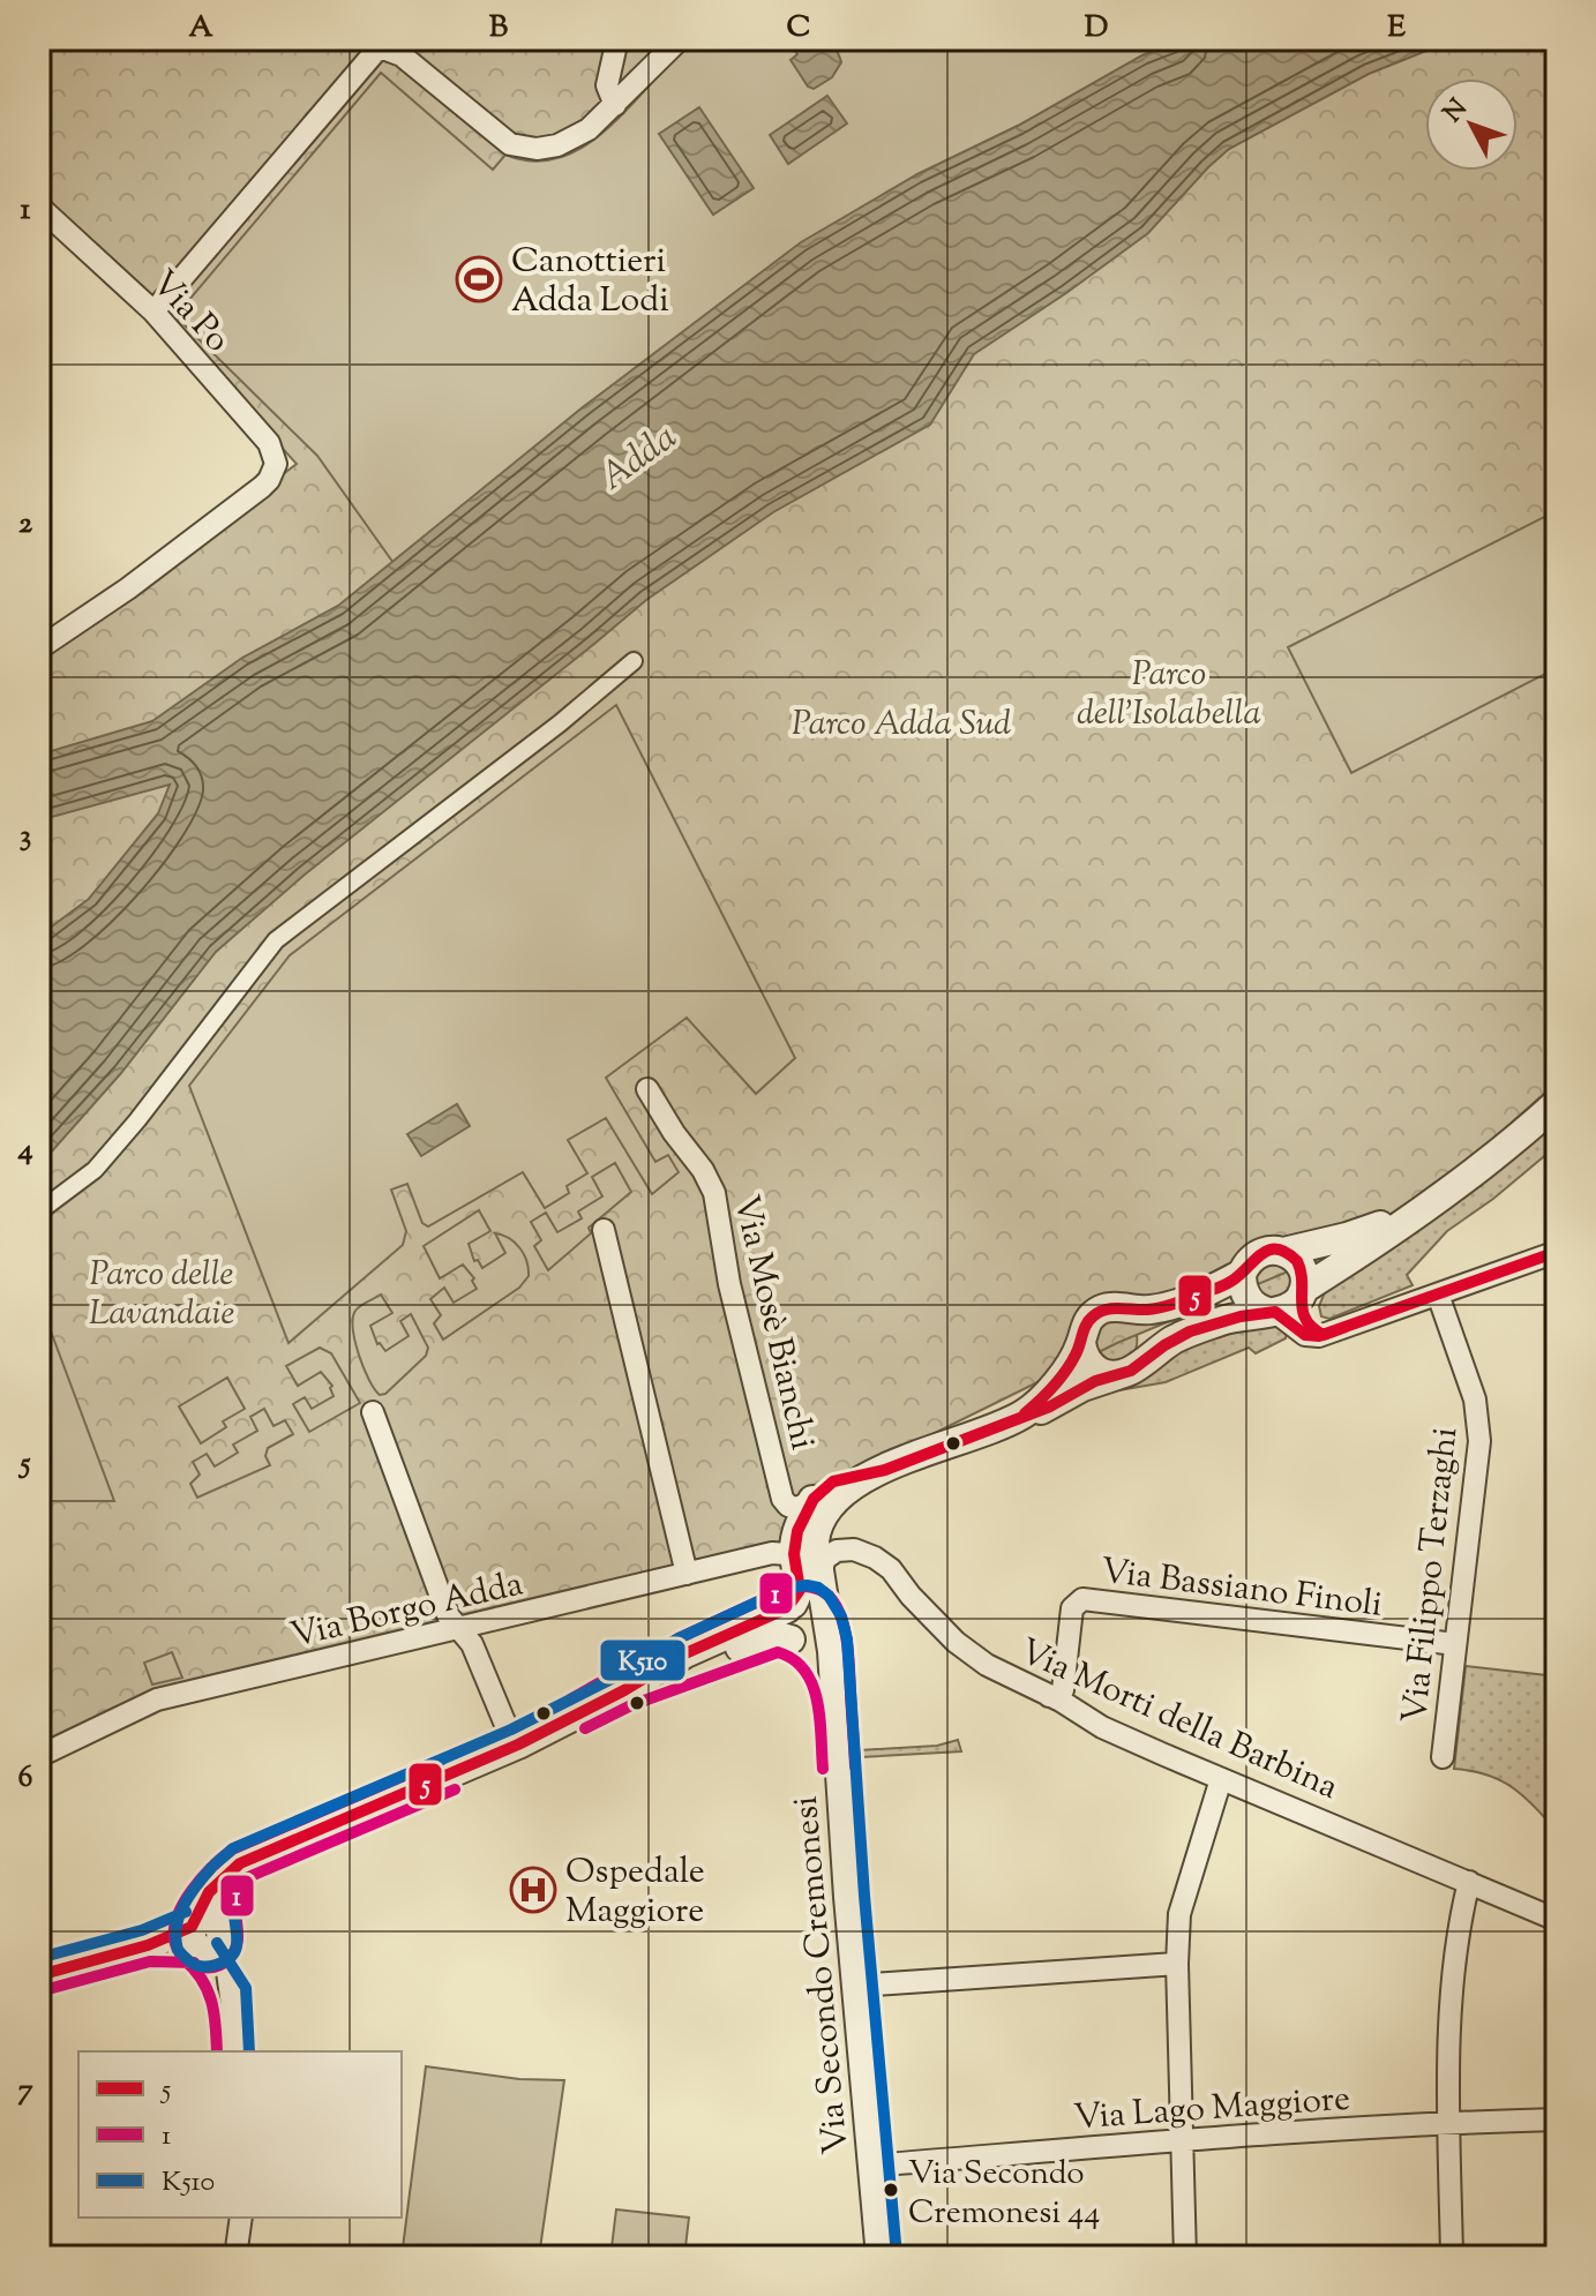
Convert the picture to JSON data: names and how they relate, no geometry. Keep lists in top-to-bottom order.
{
  "streets": {
    "street": [
      "Via Po",
      "Via Mosè Bianchi",
      "Via Filippo Terzaghi",
      "Via Bassiano Finoli",
      "Via Borgo Adda",
      "Via Morti della Barbina",
      "Via Secondo Cremonesi",
      "Via Lago Maggiore"
    ]
  },
  "crossings": [
    ["Via Filippo Terzaghi", "Via Bassiano Finoli"],
    ["Via Bassiano Finoli", "Via Morti della Barbina"],
    ["Via Morti della Barbina", "Via Secondo Cremonesi"],
    ["Via Secondo Cremonesi", "Via Lago Maggiore"]
  ],
  "water": ["Adda"],
  "parks": ["Parco dell'Isolabella", "Parco Adda Sud", "Parco delle Lavandaie"],
  "places": {
    "sports": ["Canottieri Adda Lodi"],
    "hospital": ["Ospedale Maggiore"],
    "other": ["Via Secondo Cremonesi 44"]
  },
  "lines": ["transit line 5", "transit line K510", "transit line 1"],
  "legend": ["5", "1", "K510"],
  "north": "top left",
  "grid": {
    "columns": [
      "A",
      "B",
      "C",
      "D",
      "E"
    ],
    "rows": [
      "1",
      "2",
      "3",
      "4",
      "5",
      "6",
      "7"
    ]
  }
}
